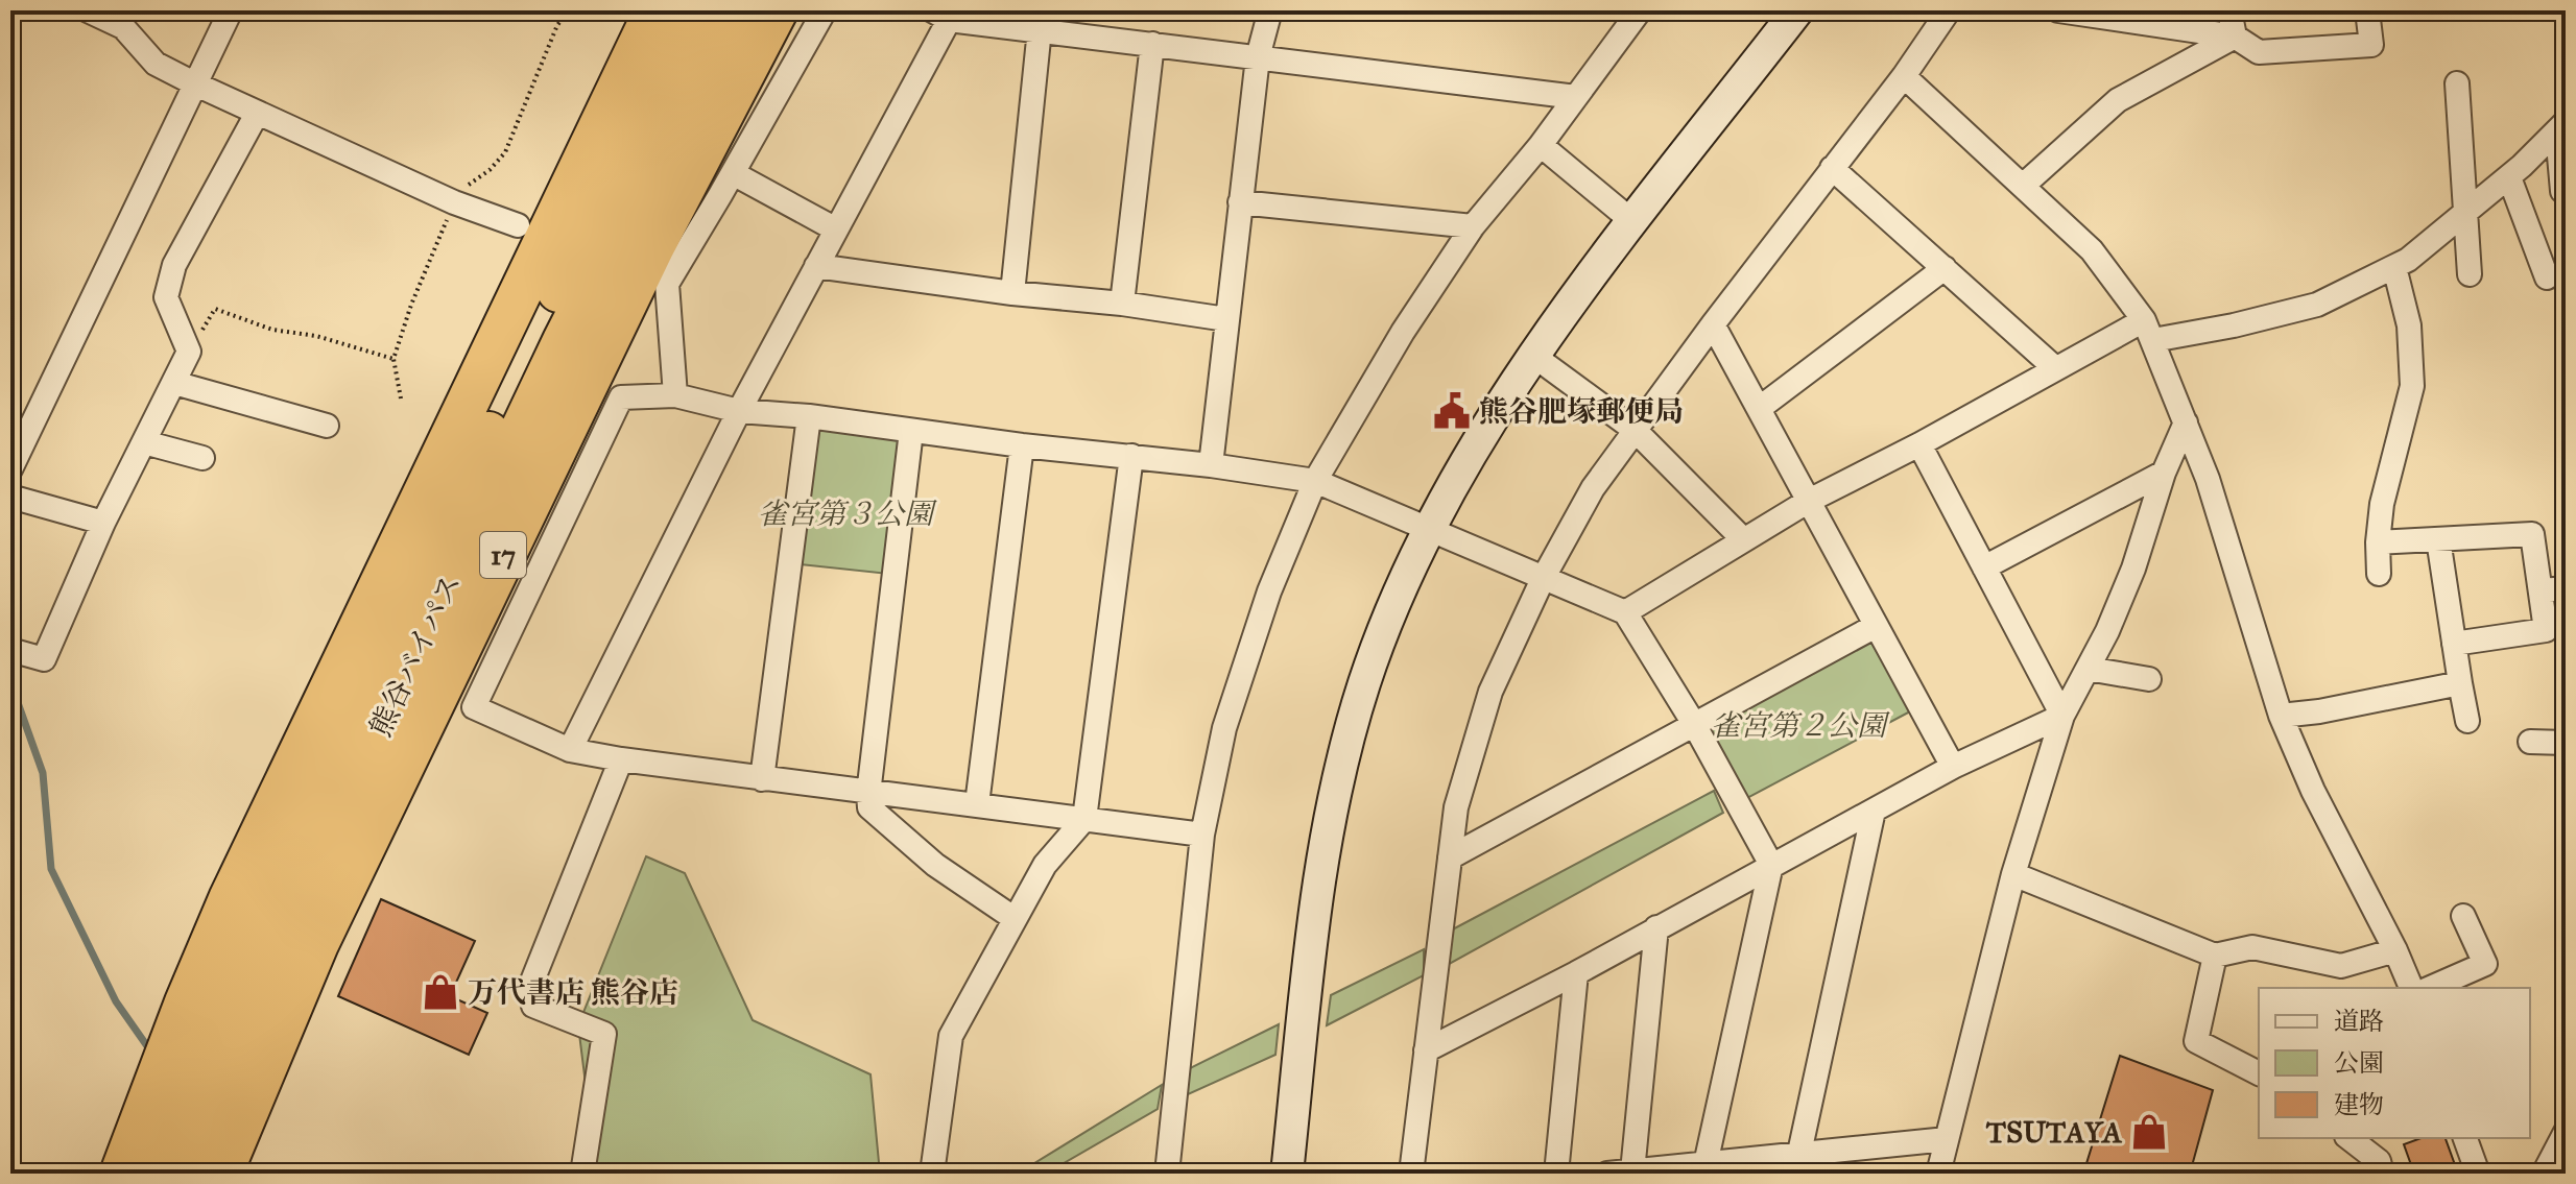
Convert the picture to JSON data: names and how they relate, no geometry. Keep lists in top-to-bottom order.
{
  "streets": {
    "highway": ["17", "熊谷バイパス"]
  },
  "crossings": [
    ["17", "熊谷バイパス"]
  ],
  "parks": ["雀宮第３公園", "雀宮第２公園"],
  "places": {
    "public building": ["熊谷肥塚郵便局"],
    "shop": ["万代書店 熊谷店", "TSUTAYA"]
  },
  "legend": ["道路", "公園", "建物"]
}
